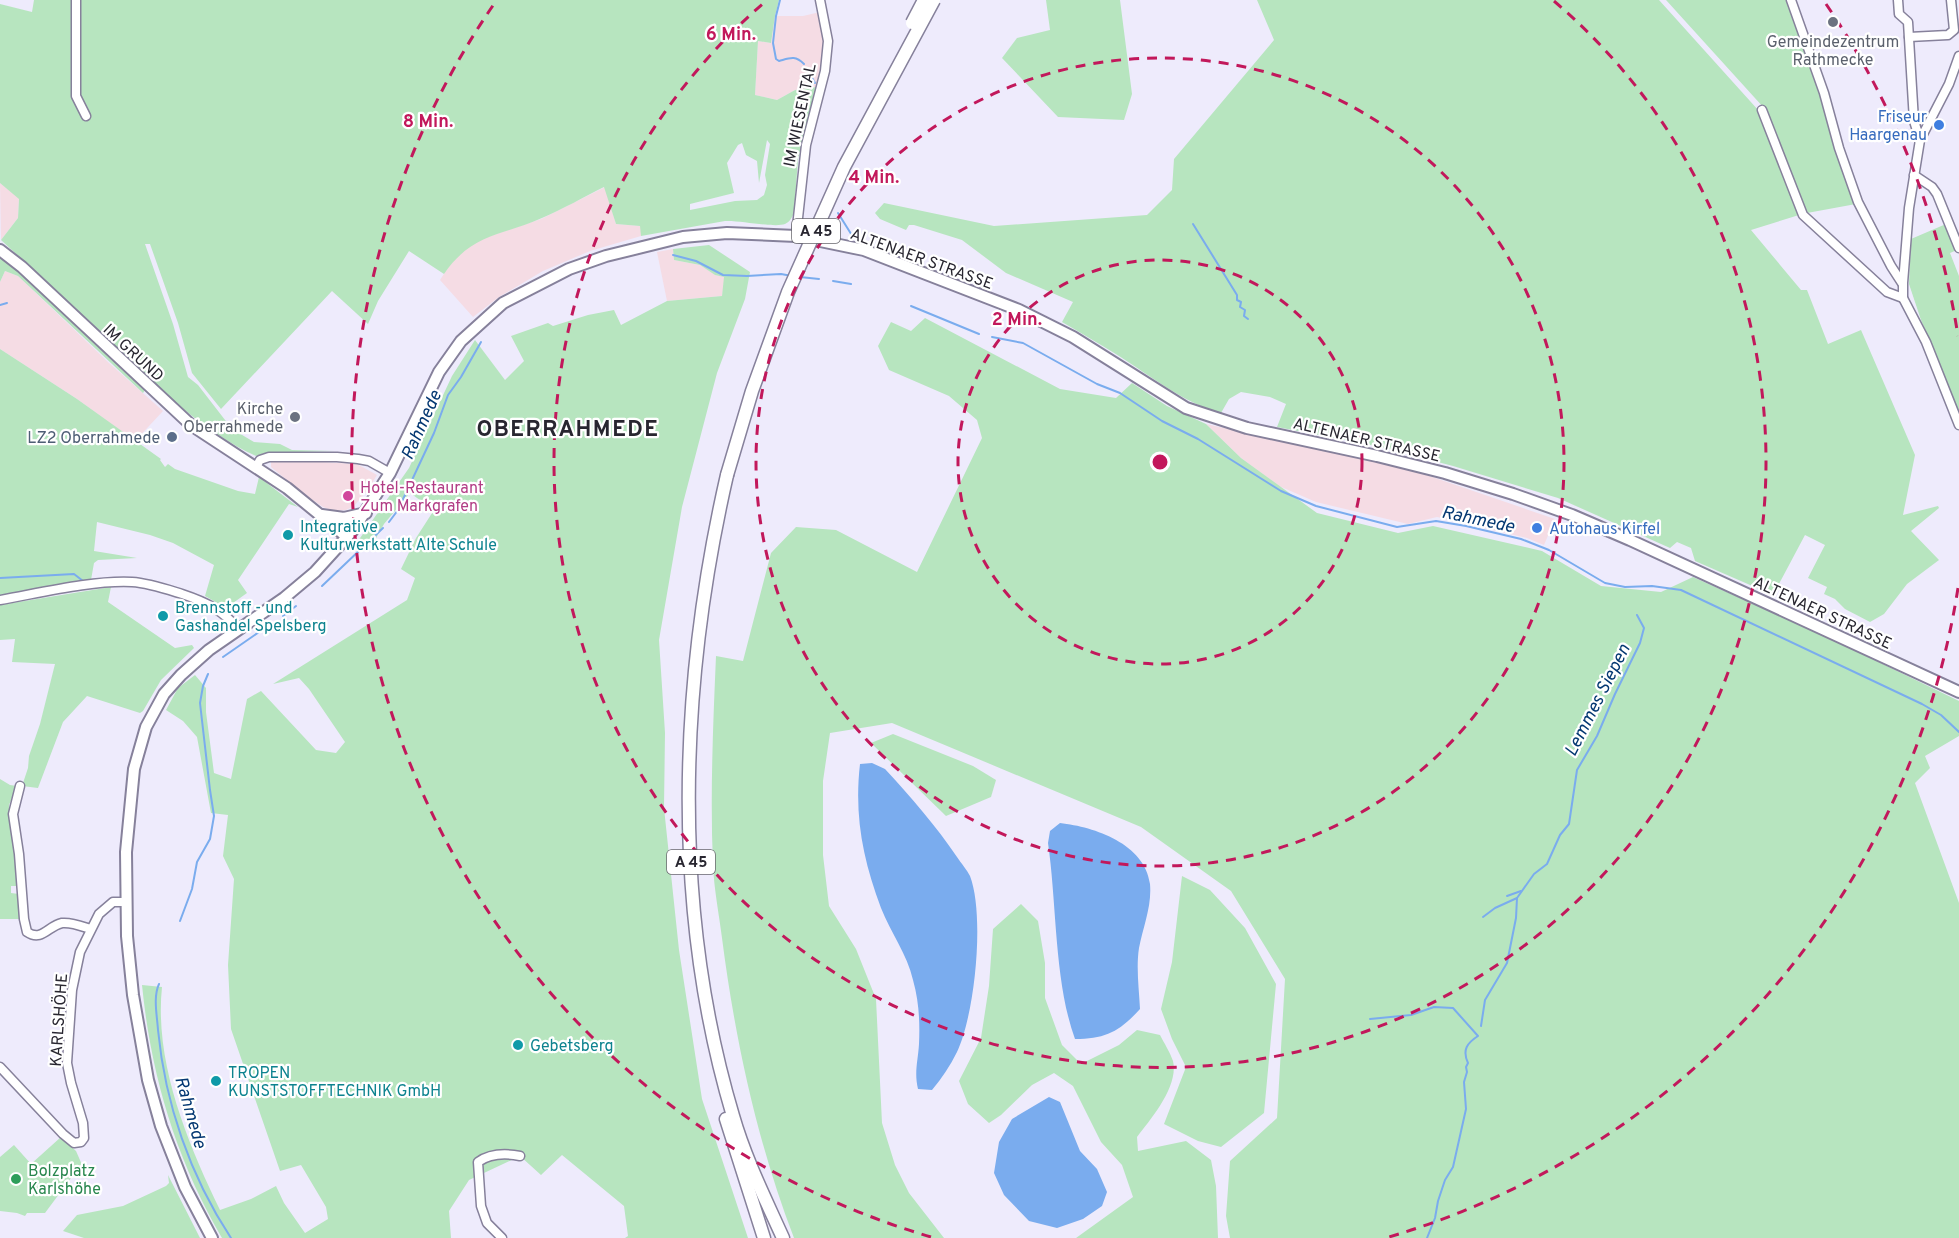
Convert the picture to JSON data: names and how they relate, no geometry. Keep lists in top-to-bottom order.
{
  "streets": {
    "highway": ["A 45"],
    "main road": ["ALTENAER STRASSE", "IM GRUND"],
    "street": ["IM WIESENTAL", "KARLSHÖHE"]
  },
  "crossings": [
    ["IM WIESENTAL", "ALTENAER STRASSE"],
    ["ALTENAER STRASSE", "IM GRUND"],
    ["ALTENAER STRASSE", "KARLSHÖHE"]
  ],
  "districts": ["OBERRAHMEDE"],
  "water": ["Rahmede", "Lemmes Siepen"],
  "places": [
    "Gemeindezentrum Rathmecke",
    "Friseur Haargenau",
    "Kirche Oberrahmede",
    "LZ2 Oberrahmede",
    "Hotel-Restaurant Zum Markgrafen",
    "Autohaus Kirfel",
    "Integrative Kulturwerkstatt Alte Schule",
    "Brennstoff - und Gashandel Spelsberg",
    "Gebetsberg",
    "TROPEN KUNSTSTOFFTECHNIK GmbH",
    "Bolzplatz Karlshöhe"
  ],
  "rings": [
    "6 Min.",
    "8 Min.",
    "4 Min.",
    "2 Min."
  ]
}
